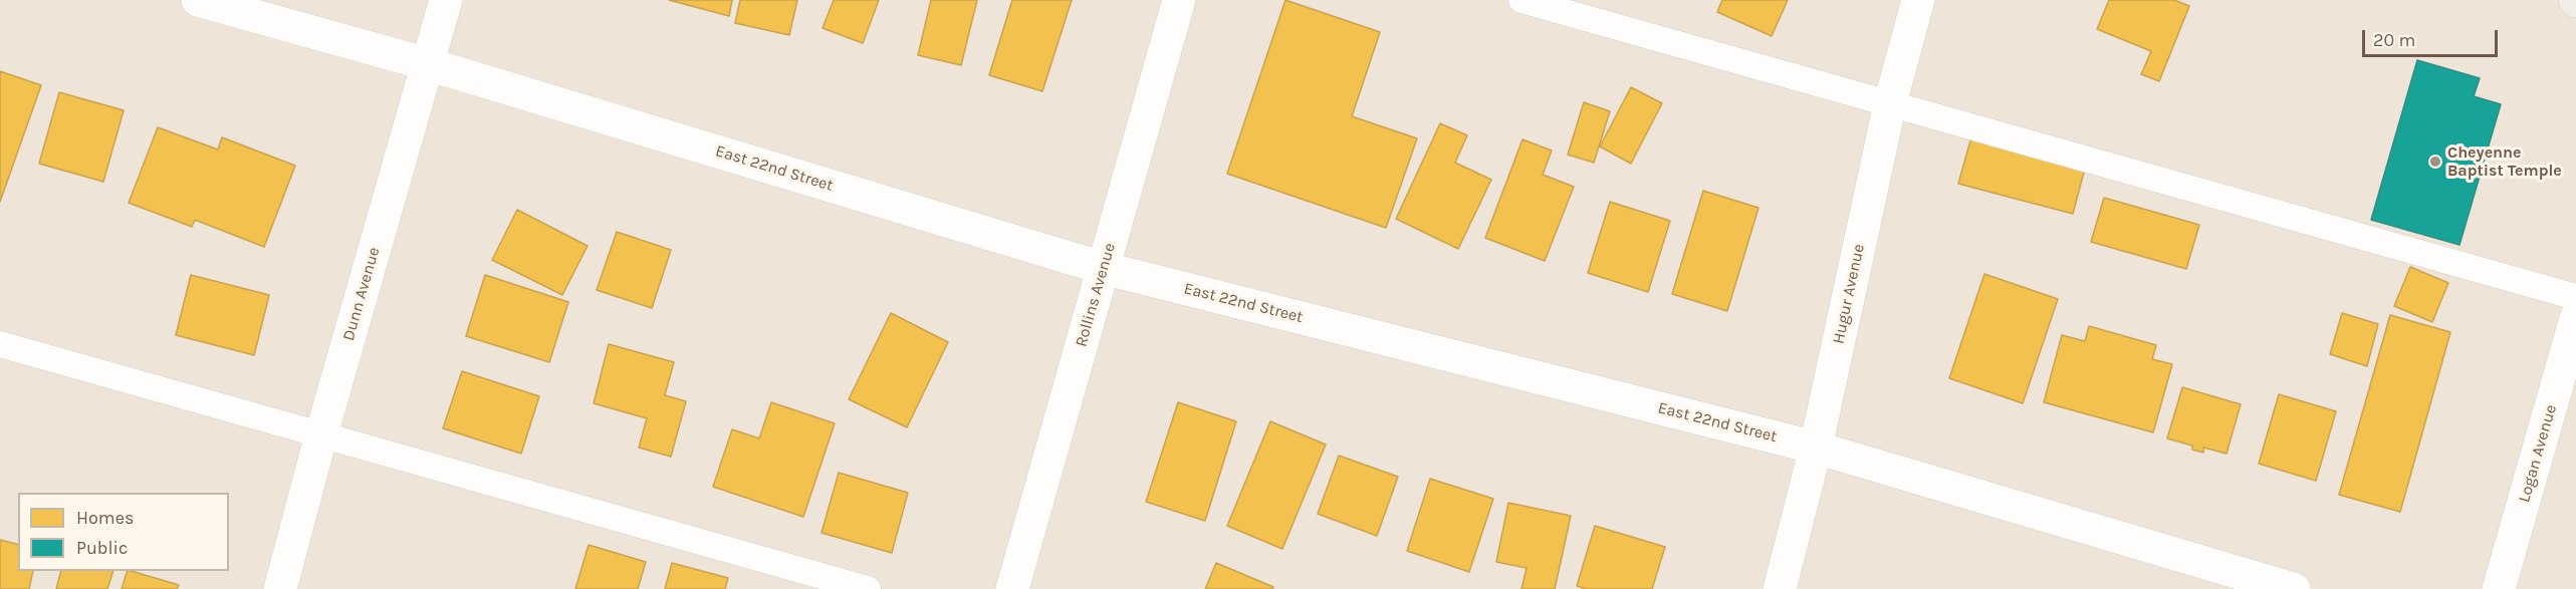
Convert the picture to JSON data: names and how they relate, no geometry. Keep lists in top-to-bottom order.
{
  "streets": {
    "street": [
      "East 22nd Street",
      "Dunn Avenue",
      "Hugur Avenue",
      "Rollins Avenue",
      "Logan Avenue"
    ]
  },
  "crossings": [
    ["East 22nd Street", "Dunn Avenue"],
    ["East 22nd Street", "Hugur Avenue"],
    ["East 22nd Street", "Rollins Avenue"]
  ],
  "places": ["Cheyenne Baptist Temple"],
  "legend": ["Homes", "Public"],
  "scale_bar": "20 m"
}
